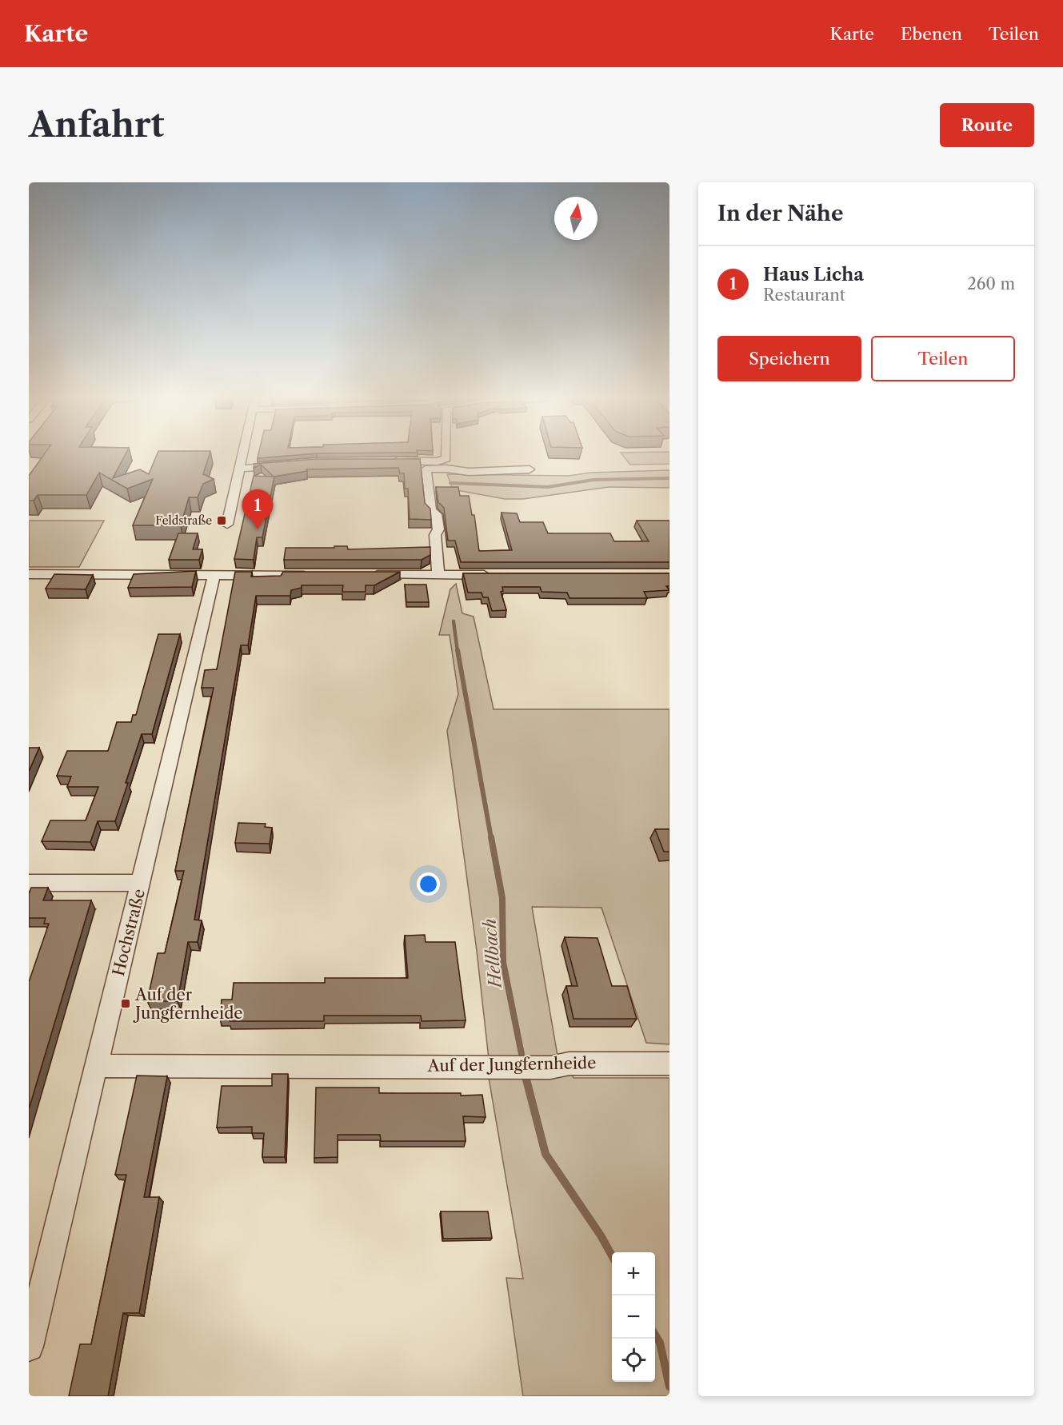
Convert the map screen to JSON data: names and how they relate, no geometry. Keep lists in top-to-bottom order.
{
  "streets": {
    "street": ["Hochstraße", "Auf der Jungfernheide"]
  },
  "crossings": [
    ["Hochstraße", "Auf der Jungfernheide"]
  ],
  "water": ["Hellbach"],
  "places": {
    "transit": ["Feldstraße", "Auf der Jungfernheide"]
  },
  "north": "top",
  "page": {
    "header": "Karte",
    "nav": ["Karte", "Ebenen", "Teilen"],
    "buttons": [
      "Route",
      ["Speichern", "Teilen"]
    ],
    "title": "Anfahrt",
    "heading": "In der Nähe",
    "list": [
      {
        "mark": "1",
        "name": "Haus Licha",
        "note": "Restaurant",
        "value": "260 m"
      }
    ],
    "pins": "1",
    "map_buttons": ["+", "−"]
  }
}
